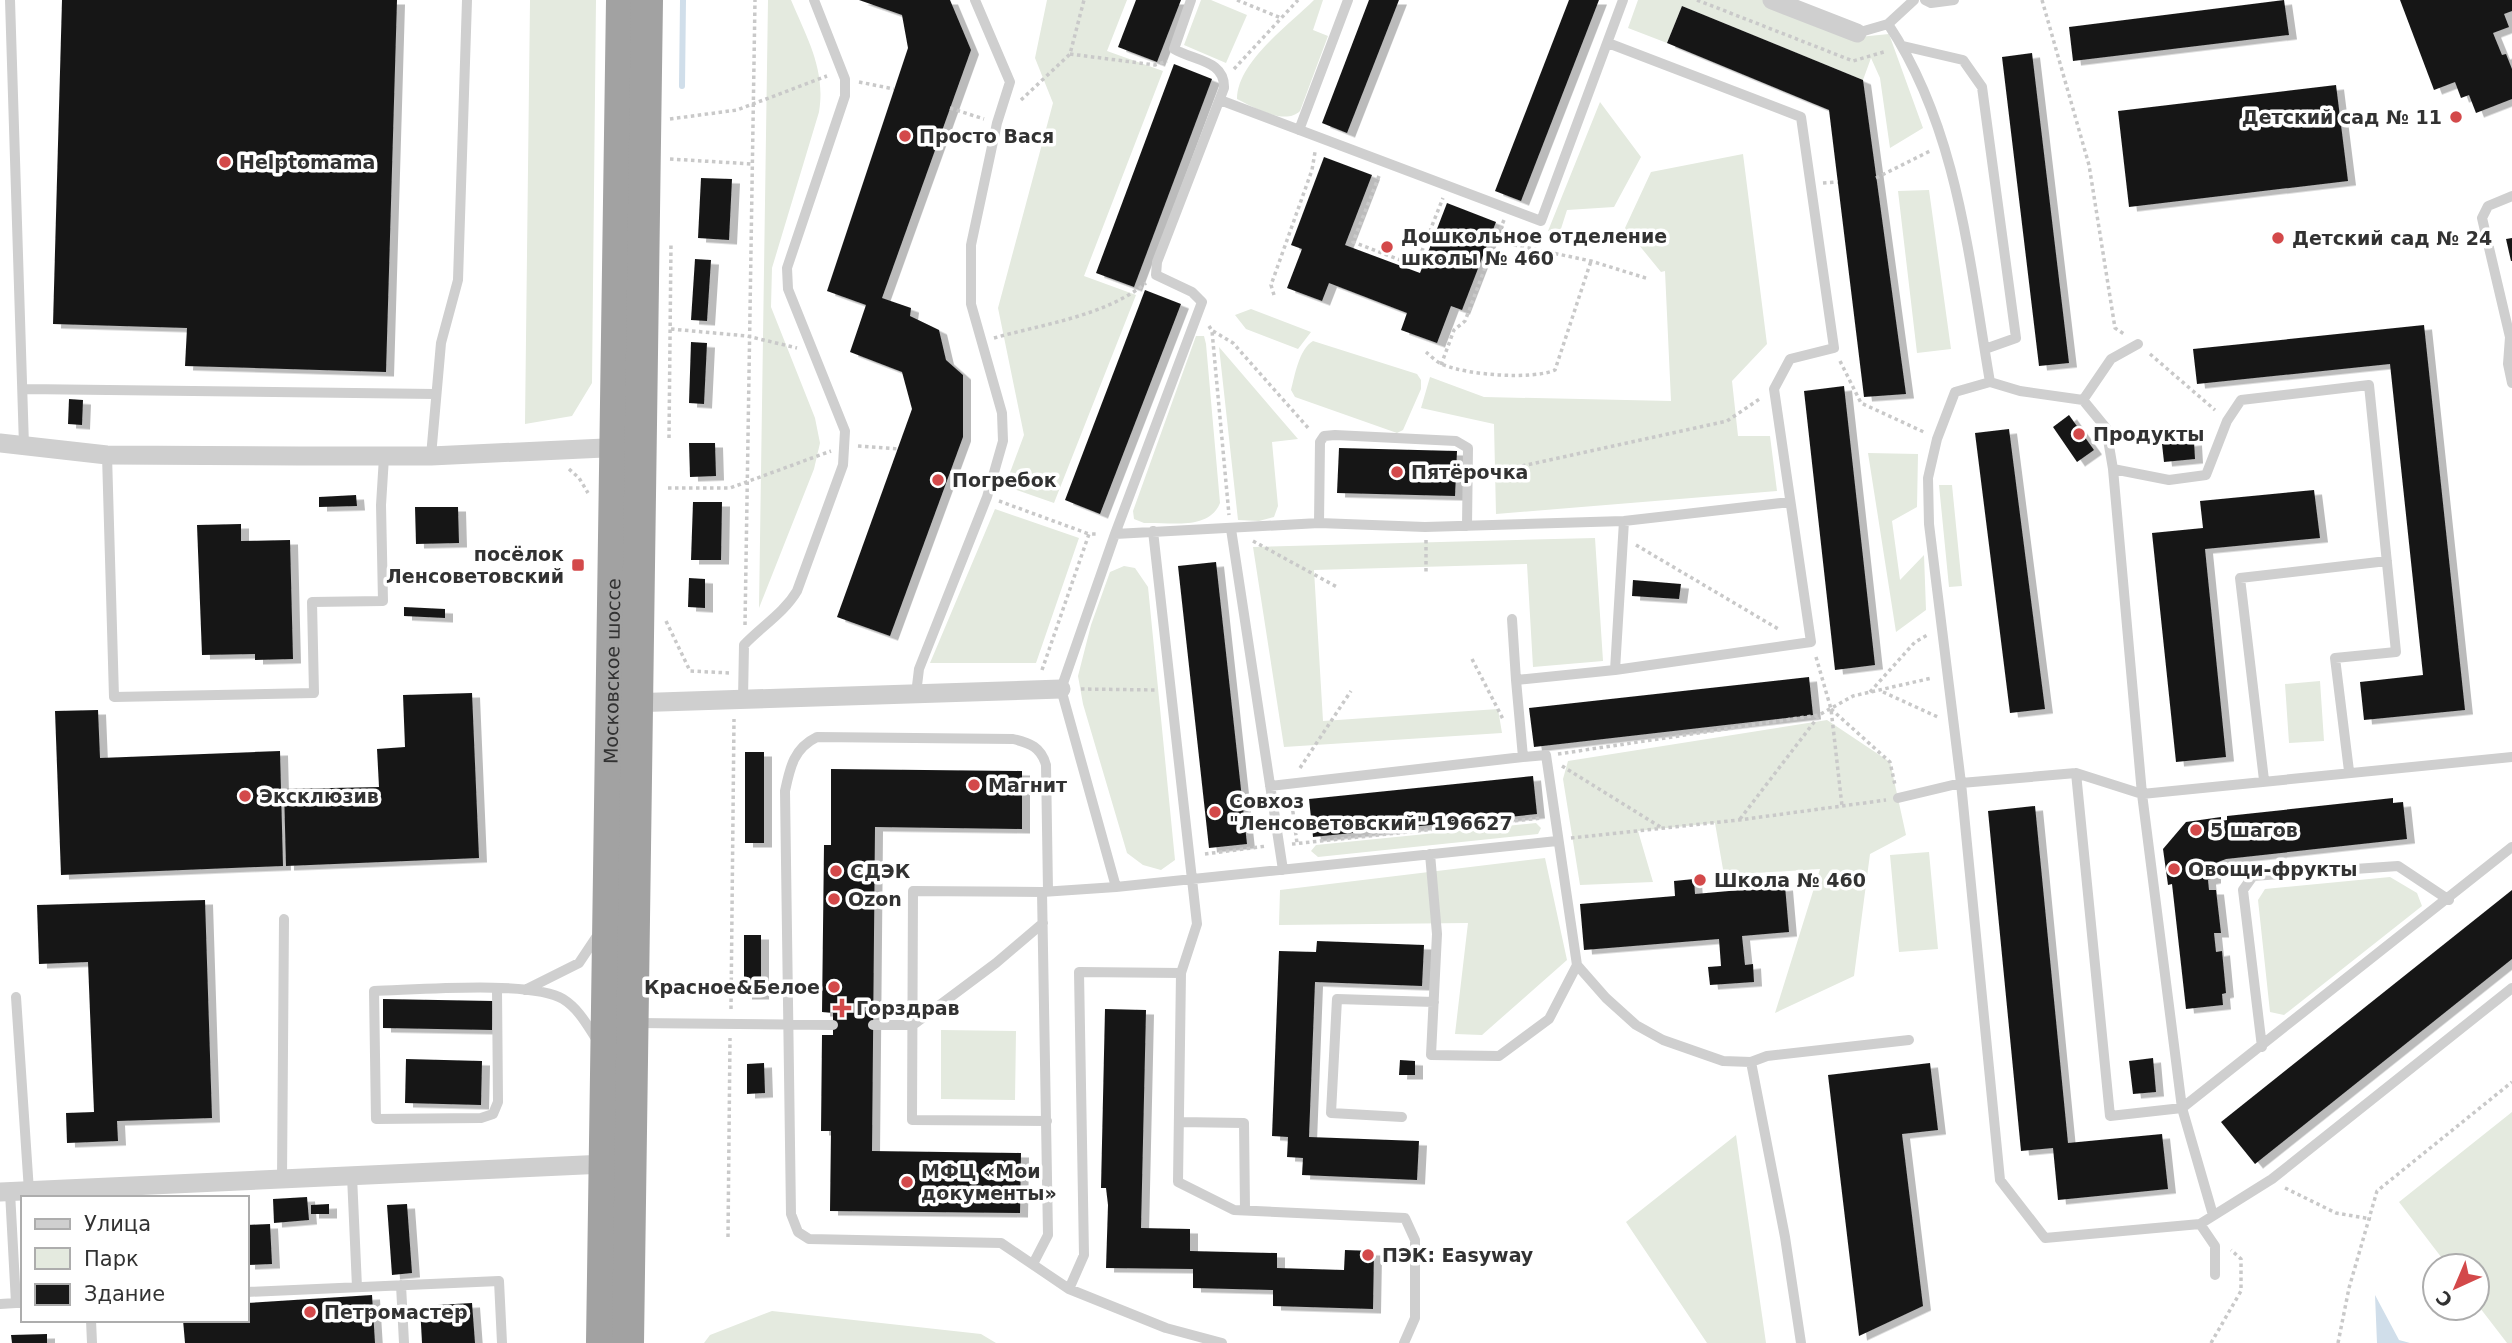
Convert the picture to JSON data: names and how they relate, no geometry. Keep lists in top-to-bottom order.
{
  "streets": {
    "highway": ["Московское шоссе"]
  },
  "places": {
    "other": [
      "Детский сад № 11",
      "Просто Вася",
      "Helptomama",
      "Детский сад № 24",
      "Дошкольное отделение школы № 460",
      "Продукты",
      "Пятёрочка",
      "Погребок",
      "Магнит",
      "Эксклюзив",
      "Совхоз \"Ленсоветовский\" 196627",
      "5 шагов",
      "Овощи-фрукты",
      "СДЭК",
      "Школа № 460",
      "Ozon",
      "Красное&Белое",
      "МФЦ «Мои документы»",
      "ПЭК: Easyway",
      "Петромастер"
    ],
    "transit": ["посёлок Ленсоветовский"],
    "health": ["Горздрав"]
  },
  "legend": ["Улица", "Парк", "Здание"],
  "north": "bottom left"
}
